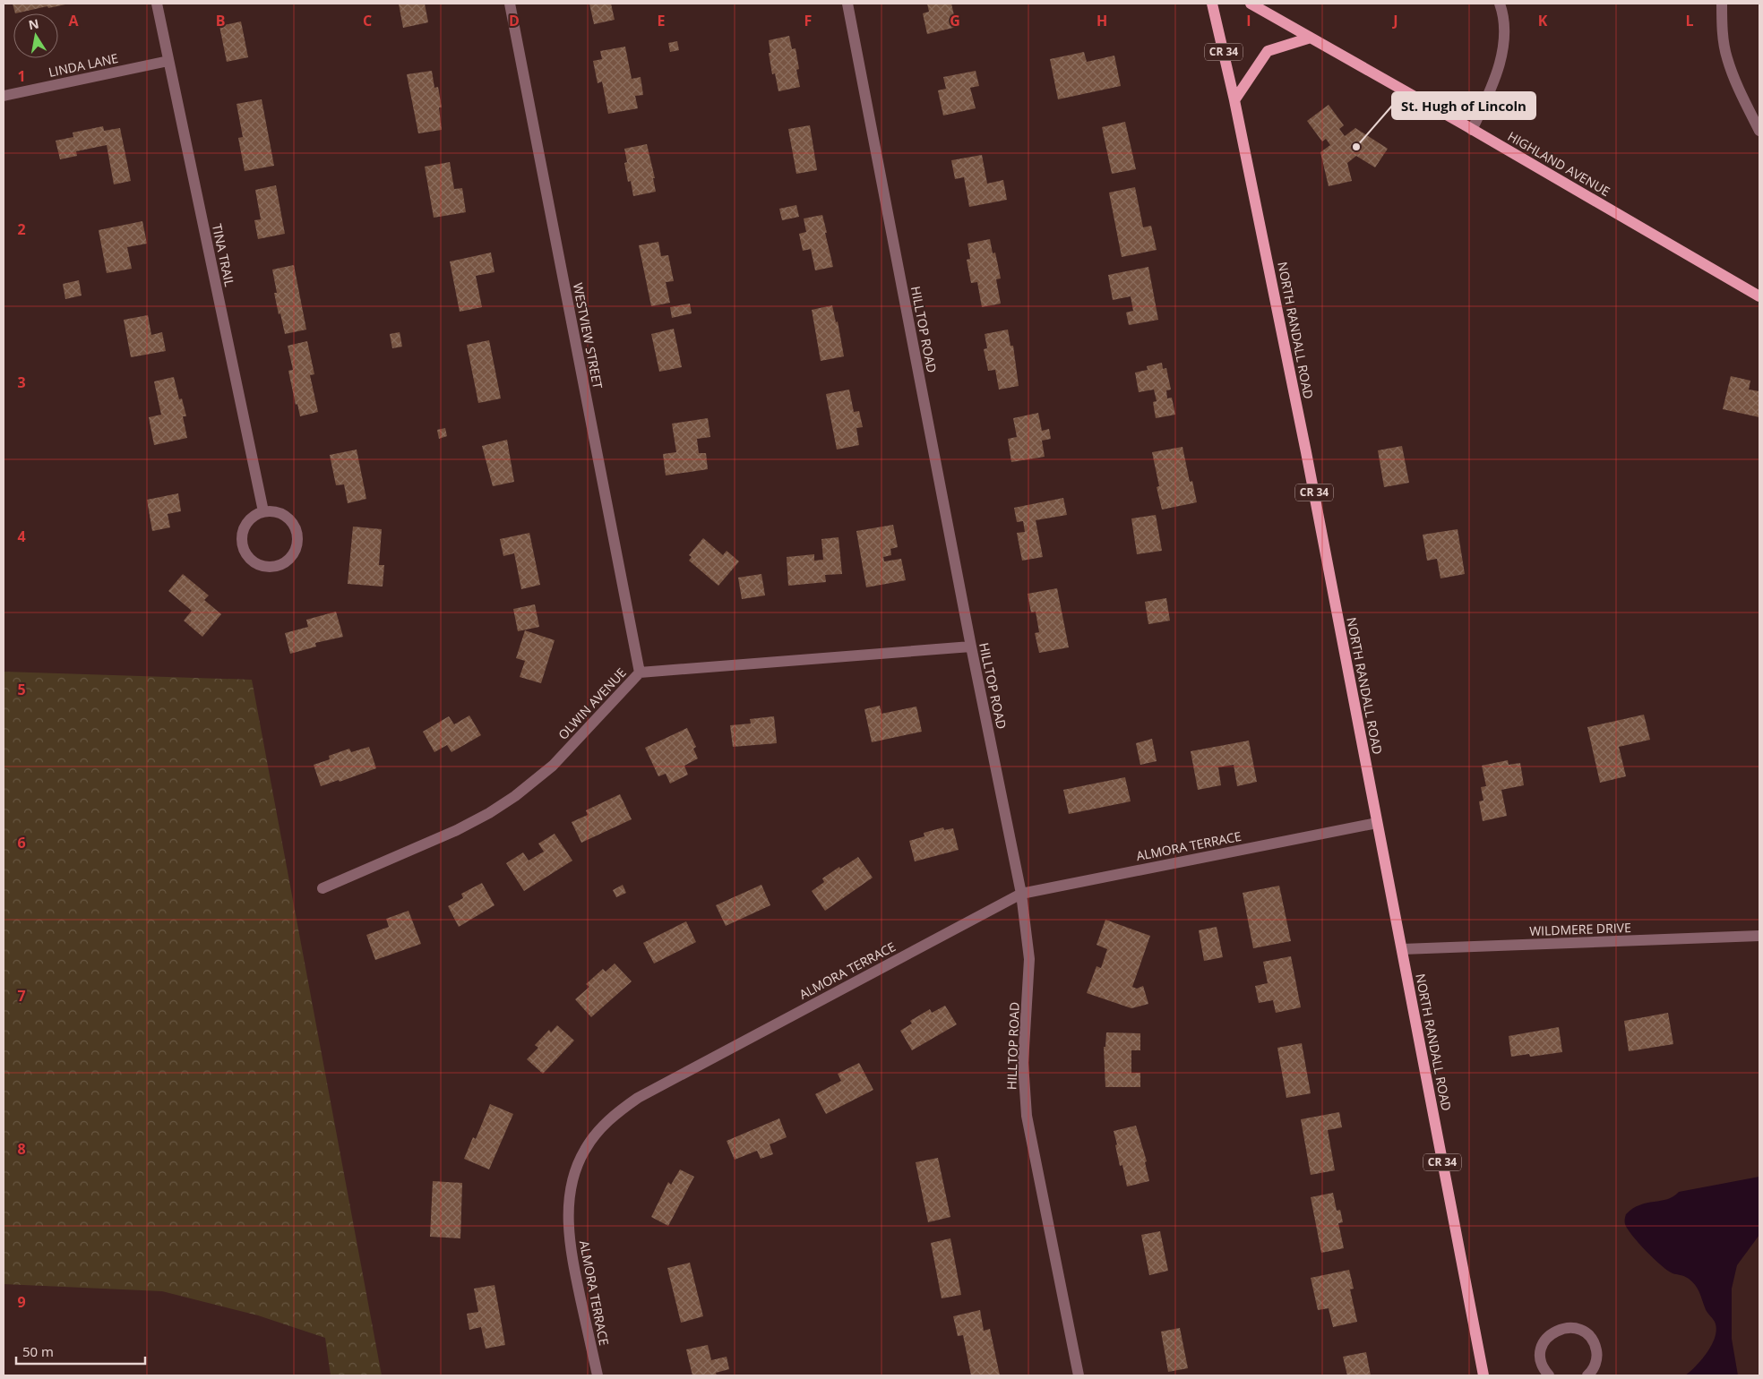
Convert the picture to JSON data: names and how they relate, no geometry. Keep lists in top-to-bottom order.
{
  "streets": {
    "main road": ["CR 34", "HIGHLAND AVENUE", "NORTH RANDALL ROAD"],
    "street": [
      "LINDA LANE",
      "TINA TRAIL",
      "HILLTOP ROAD",
      "WESTVIEW STREET",
      "OLWIN AVENUE",
      "ALMORA TERRACE",
      "WILDMERE DRIVE"
    ]
  },
  "crossings": [
    ["LINDA LANE", "TINA TRAIL"],
    ["HILLTOP ROAD", "OLWIN AVENUE"],
    ["HILLTOP ROAD", "ALMORA TERRACE"],
    ["NORTH RANDALL ROAD", "ALMORA TERRACE"],
    ["NORTH RANDALL ROAD", "WILDMERE DRIVE"],
    ["WESTVIEW STREET", "OLWIN AVENUE"]
  ],
  "places": ["St. Hugh of Lincoln"],
  "scale_bar": "50 m",
  "north": "top",
  "grid": {
    "columns": [
      "A",
      "B",
      "C",
      "D",
      "E",
      "F",
      "G",
      "H",
      "I",
      "J",
      "K",
      "L"
    ],
    "rows": [
      "1",
      "2",
      "3",
      "4",
      "5",
      "6",
      "7",
      "8",
      "9"
    ]
  }
}
